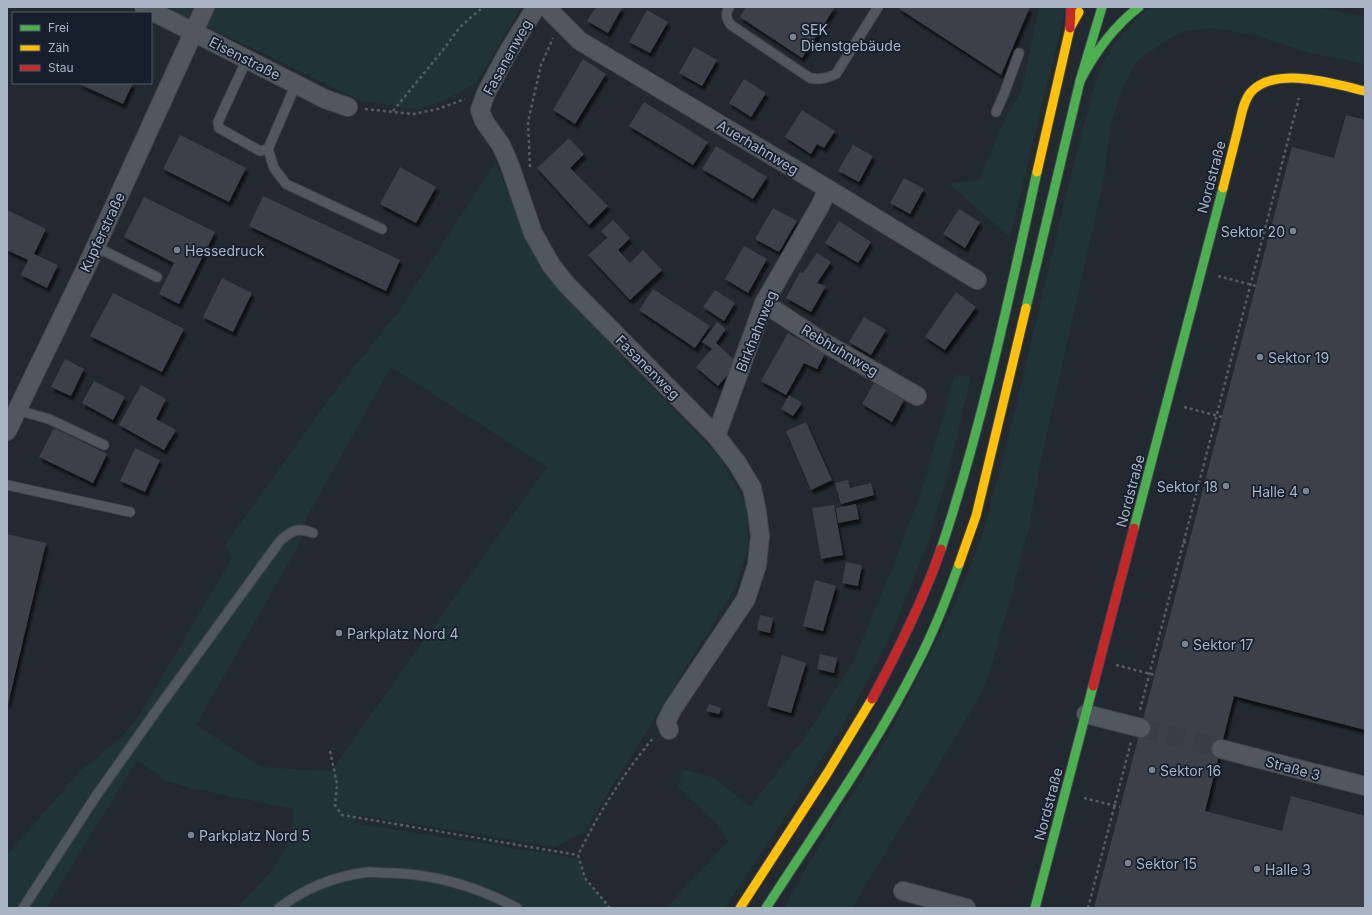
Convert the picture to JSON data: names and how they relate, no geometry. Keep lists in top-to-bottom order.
{
  "streets": {
    "main road": ["Nordstraße"],
    "street": [
      "Fasanenweg",
      "Eisenstraße",
      "Auerhahnweg",
      "Kupferstraße",
      "Birkhahnweg",
      "Rebhuhnweg",
      "Straße 3"
    ]
  },
  "crossings": [
    ["Fasanenweg", "Birkhahnweg"],
    ["Eisenstraße", "Kupferstraße"],
    ["Auerhahnweg", "Birkhahnweg"],
    ["Birkhahnweg", "Rebhuhnweg"]
  ],
  "places": [
    "SEK Dienstgebäude",
    "Sektor 20",
    "Hessedruck",
    "Sektor 19",
    "Sektor 18",
    "Halle 4",
    "Parkplatz Nord 4",
    "Sektor 17",
    "Sektor 16",
    "Parkplatz Nord 5",
    "Sektor 15",
    "Halle 3"
  ],
  "legend": ["Frei", "Zäh", "Stau"]
}
